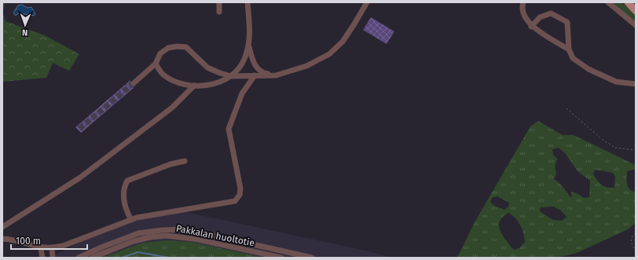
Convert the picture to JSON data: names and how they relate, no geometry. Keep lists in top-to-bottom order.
{
  "streets": {
    "lane": ["Pakkalan huoltotie"]
  },
  "scale_bar": "100 m",
  "north": "bottom"
}
